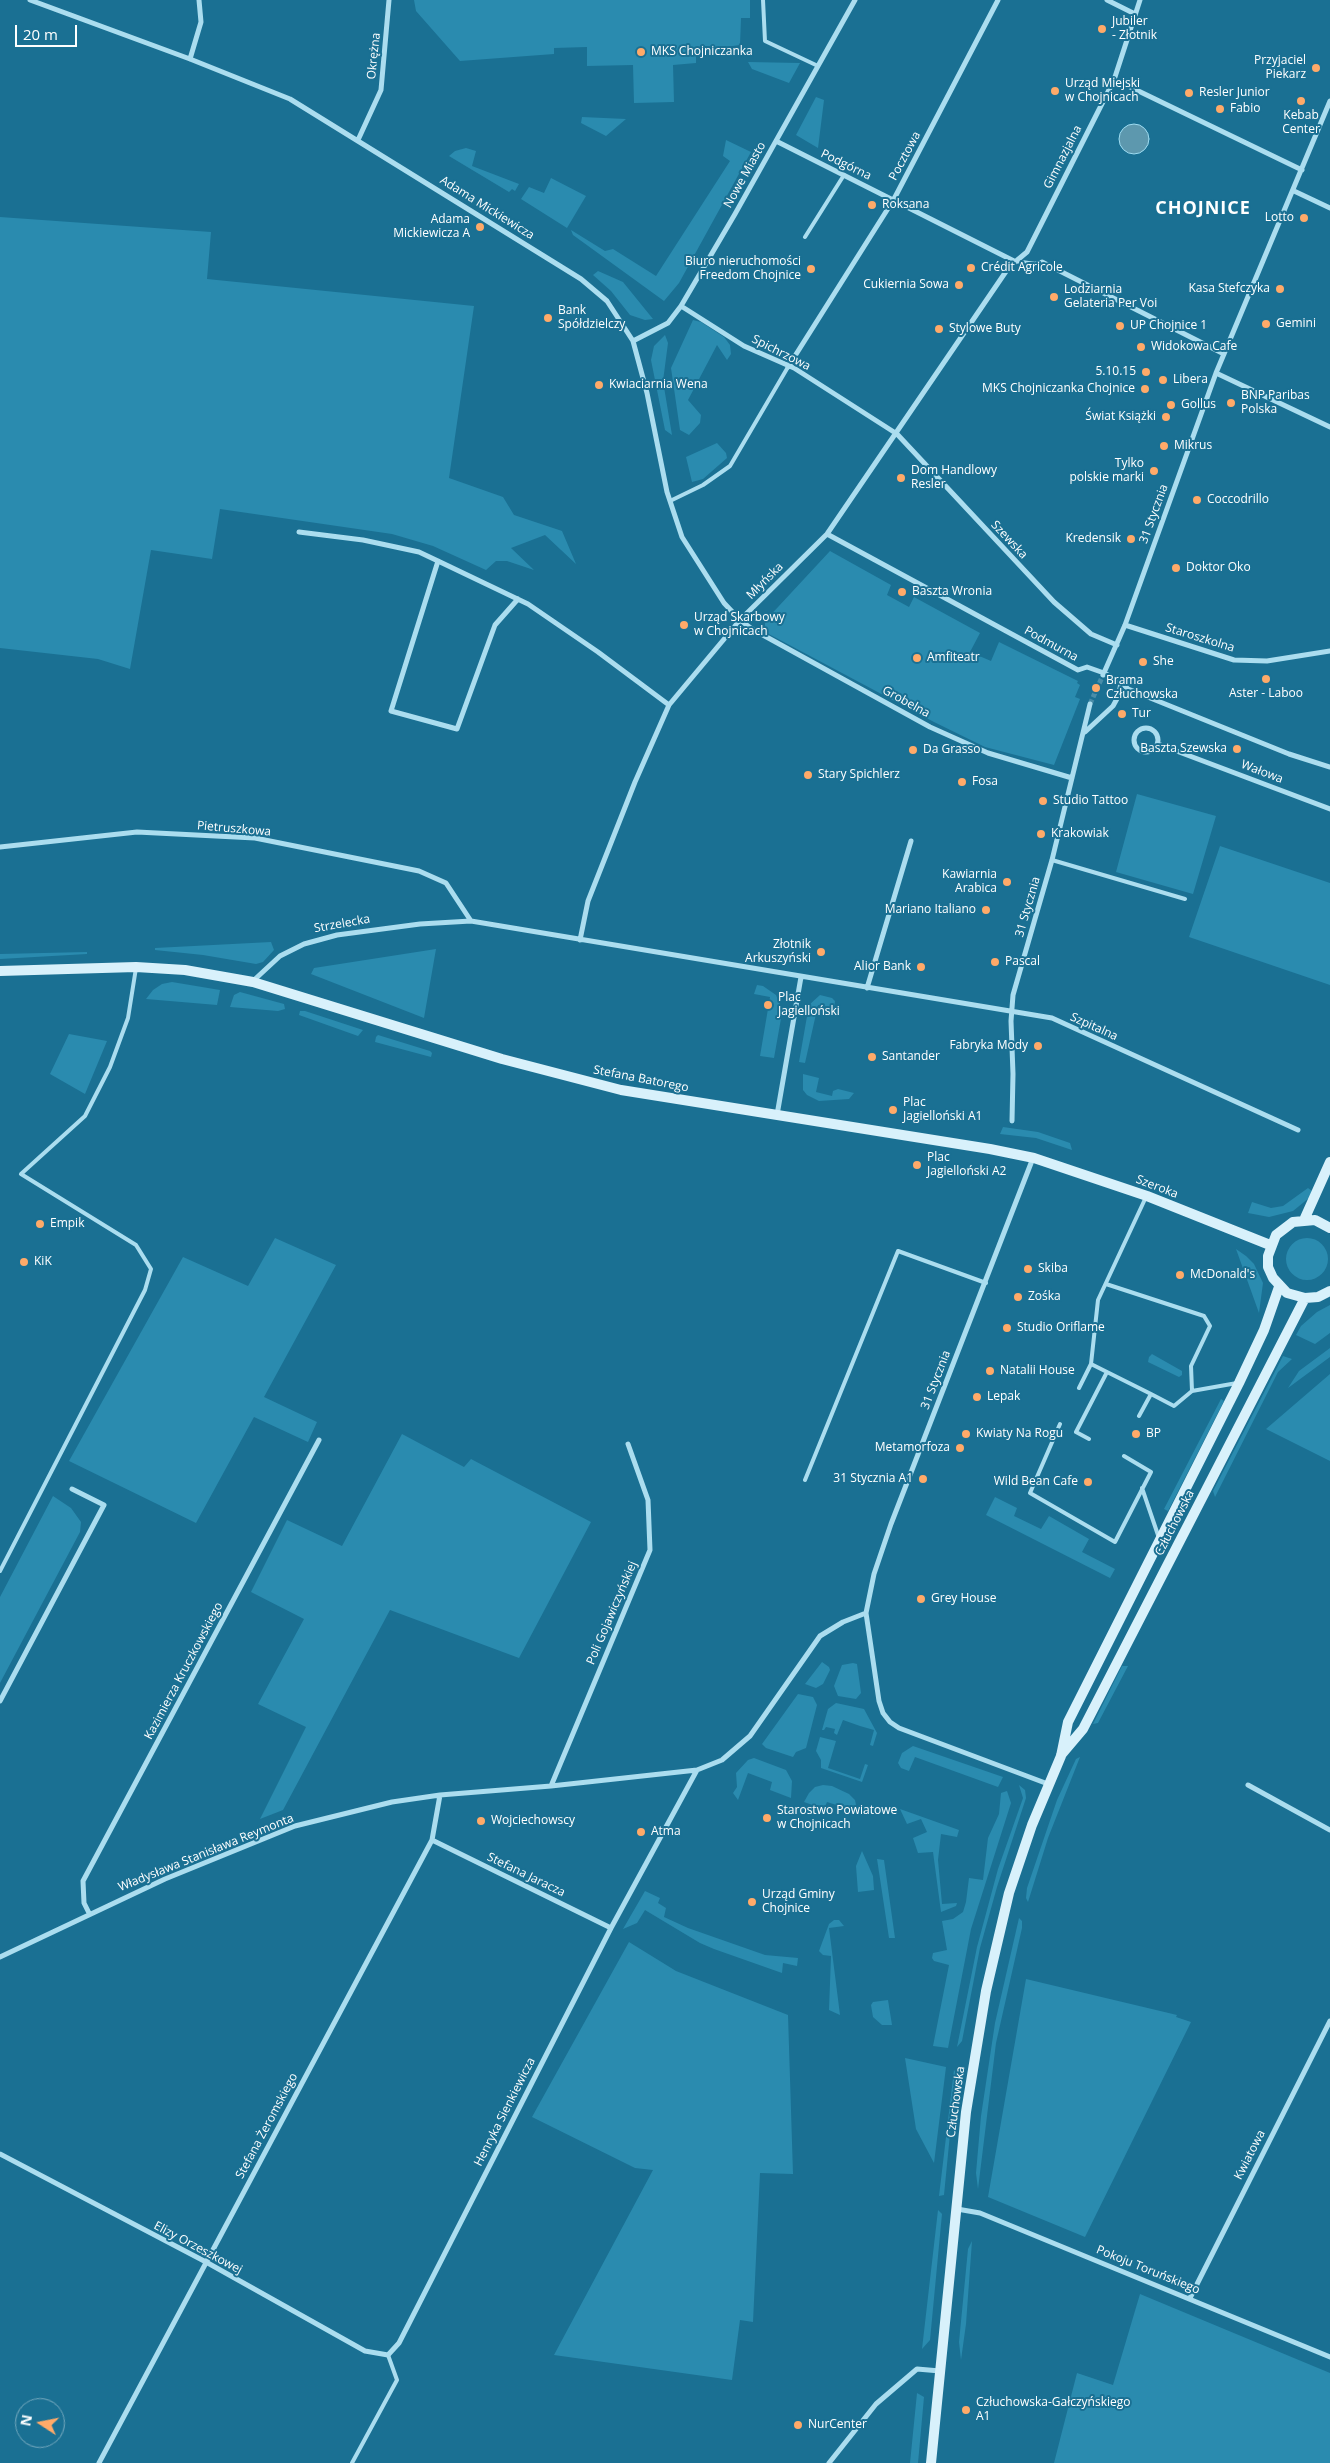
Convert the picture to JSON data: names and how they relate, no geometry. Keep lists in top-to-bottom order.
{
  "streets": {
    "main road": ["Stefana Batorego", "Szeroka", "Człuchowska"],
    "street": [
      "Okrężna",
      "Pocztowa",
      "Gimnazjalna",
      "Podgórna",
      "Nowe Miasto",
      "Adama Mickiewicza",
      "Spichrzowa",
      "31 Stycznia",
      "Szewska",
      "Młyńska",
      "Staroszkolna",
      "Podmurna",
      "Grobelna",
      "Wałowa",
      "Pietruszkowa",
      "Strzelecka",
      "Szpitalna",
      "Poli Gojawiczyńskiej",
      "Kazimierza Kruczkowskiego",
      "Władysława Stanisława Reymonta",
      "Stefana Jaracza",
      "Henryka Sienkiewicza",
      "Stefana Żeromskiego",
      "Kwiatowa",
      "Elizy Orzeszkowej",
      "Pokoju Toruńskiego"
    ]
  },
  "crossings": [
    ["Okrężna", "Adama Mickiewicza"],
    ["Pocztowa", "Podgórna"],
    ["Pocztowa", "Spichrzowa"],
    ["Gimnazjalna", "Podgórna"],
    ["Gimnazjalna", "Młyńska"],
    ["Podgórna", "Nowe Miasto"],
    ["Podgórna", "Młyńska"],
    ["Nowe Miasto", "Adama Mickiewicza"],
    ["Nowe Miasto", "Spichrzowa"],
    ["Adama Mickiewicza", "Młyńska"],
    ["Adama Mickiewicza", "Grobelna"],
    ["Spichrzowa", "Szewska"],
    ["Spichrzowa", "Młyńska"],
    ["31 Stycznia", "Szewska"],
    ["31 Stycznia", "Staroszkolna"],
    ["31 Stycznia", "Podmurna"],
    ["31 Stycznia", "Grobelna"],
    ["31 Stycznia", "Szpitalna"],
    ["31 Stycznia", "Stefana Batorego"],
    ["31 Stycznia", "Szeroka"],
    ["31 Stycznia", "Człuchowska"],
    ["Szewska", "Młyńska"],
    ["Młyńska", "Podmurna"],
    ["Młyńska", "Grobelna"],
    ["Młyńska", "Strzelecka"],
    ["Pietruszkowa", "Strzelecka"],
    ["Strzelecka", "Stefana Batorego"],
    ["Stefana Batorego", "Szeroka"],
    ["Człuchowska", "Pokoju Toruńskiego"],
    ["Poli Gojawiczyńskiej", "Władysława Stanisława Reymonta"],
    ["Kazimierza Kruczkowskiego", "Władysława Stanisława Reymonta"],
    ["Władysława Stanisława Reymonta", "Henryka Sienkiewicza"],
    ["Władysława Stanisława Reymonta", "Stefana Żeromskiego"],
    ["Stefana Jaracza", "Henryka Sienkiewicza"],
    ["Stefana Jaracza", "Stefana Żeromskiego"],
    ["Henryka Sienkiewicza", "Elizy Orzeszkowej"],
    ["Stefana Żeromskiego", "Elizy Orzeszkowej"],
    ["Kwiatowa", "Pokoju Toruńskiego"]
  ],
  "districts": ["CHOJNICE"],
  "places": [
    "Jubiler - Złotnik",
    "MKS Chojniczanka",
    "Przyjaciel Piekarz",
    "Urząd Miejski w Chojnicach",
    "Resler Junior",
    "Kebab Center",
    "Fabio",
    "Roksana",
    "Lotto",
    "Adama Mickiewicza A",
    "Crédit Agricole",
    "Biuro nieruchomości Freedom Chojnice",
    "Cukiernia Sowa",
    "Kasa Stefczyka",
    "Lodziarnia Gelateria Per Voi",
    "Bank Spółdzielczy",
    "Gemini",
    "UP Chojnice 1",
    "Stylowe Buty",
    "Widokowa Cafe",
    "5.10.15",
    "Libera",
    "Kwiaciarnia Wena",
    "MKS Chojniczanka Chojnice",
    "BNP Paribas Polska",
    "Gollus",
    "Świat Książki",
    "Mikrus",
    "Tylko polskie marki",
    "Dom Handlowy Resler",
    "Coccodrillo",
    "Kredensik",
    "Doktor Oko",
    "Baszta Wronia",
    "Urząd Skarbowy w Chojnicach",
    "Amfiteatr",
    "She",
    "Aster - Laboo",
    "Brama Człuchowska",
    "Tur",
    "Baszta Szewska",
    "Da Grasso",
    "Stary Spichlerz",
    "Fosa",
    "Studio Tattoo",
    "Krakowiak",
    "Kawiarnia Arabica",
    "Mariano Italiano",
    "Złotnik Arkuszyński",
    "Pascal",
    "Alior Bank",
    "Plac Jagielloński",
    "Fabryka Mody",
    "Santander",
    "Plac Jagielloński A1",
    "Plac Jagielloński A2",
    "Empik",
    "KiK",
    "Skiba",
    "McDonald's",
    "Zośka",
    "Studio Oriflame",
    "Natalii House",
    "Lepak",
    "Kwiaty Na Rogu",
    "BP",
    "Metamorfoza",
    "31 Stycznia A1",
    "Wild Bean Cafe",
    "Grey House",
    "Starostwo Powiatowe w Chojnicach",
    "Wojciechowscy",
    "Atma",
    "Urząd Gminy Chojnice",
    "Człuchowska-Gałczyńskiego A1",
    "NurCenter"
  ],
  "scale_bar": "20 m",
  "north": "left"
}
